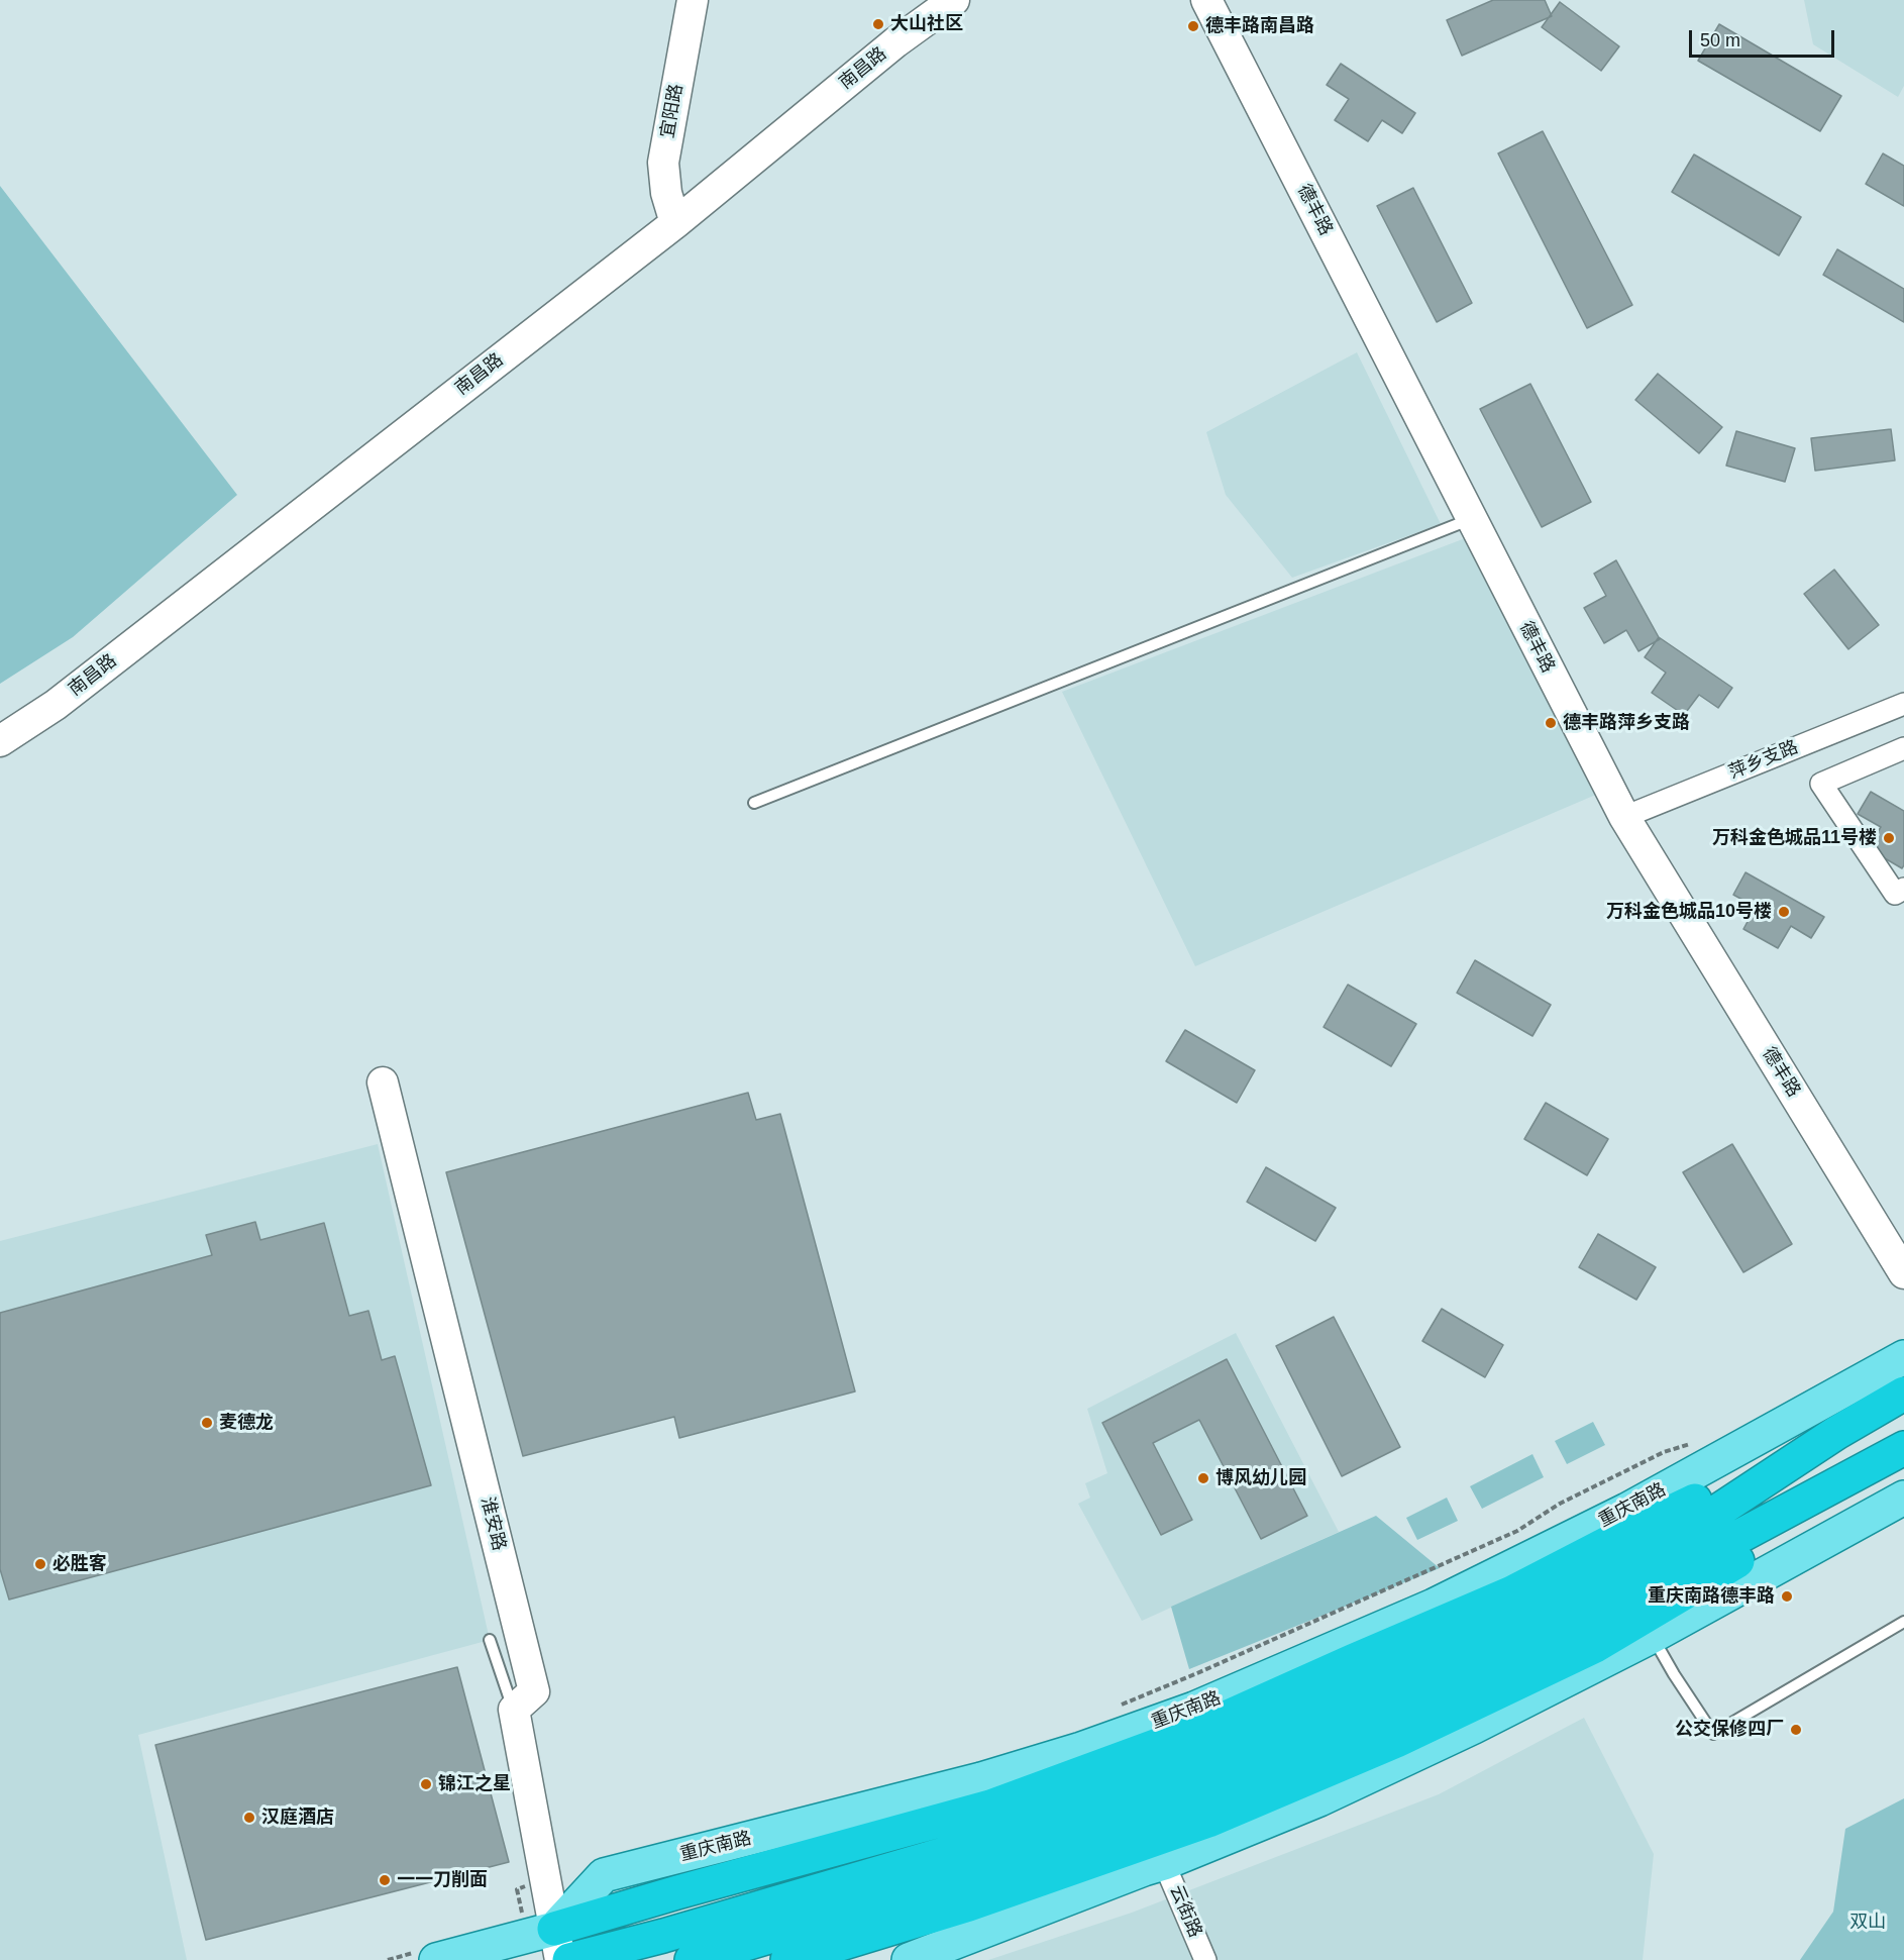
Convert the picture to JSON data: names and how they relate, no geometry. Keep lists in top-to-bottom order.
{
  "streets": {
    "main road": ["重庆南路"],
    "street": [
      "南昌路",
      "宜阳路",
      "德丰路",
      "萍乡支路",
      "淮安路",
      "云街路"
    ]
  },
  "crossings": [
    ["南昌路", "宜阳路"],
    ["德丰路", "萍乡支路"]
  ],
  "parks": ["双山"],
  "places": [
    "大山社区",
    "德丰路南昌路",
    "德丰路萍乡支路",
    "万科金色城品11号楼",
    "万科金色城品10号楼",
    "麦德龙",
    "博风幼儿园",
    "必胜客",
    "重庆南路德丰路",
    "公交保修四厂",
    "锦江之星",
    "汉庭酒店",
    "一一刀削面"
  ],
  "scale_bar": "50 m"
}
